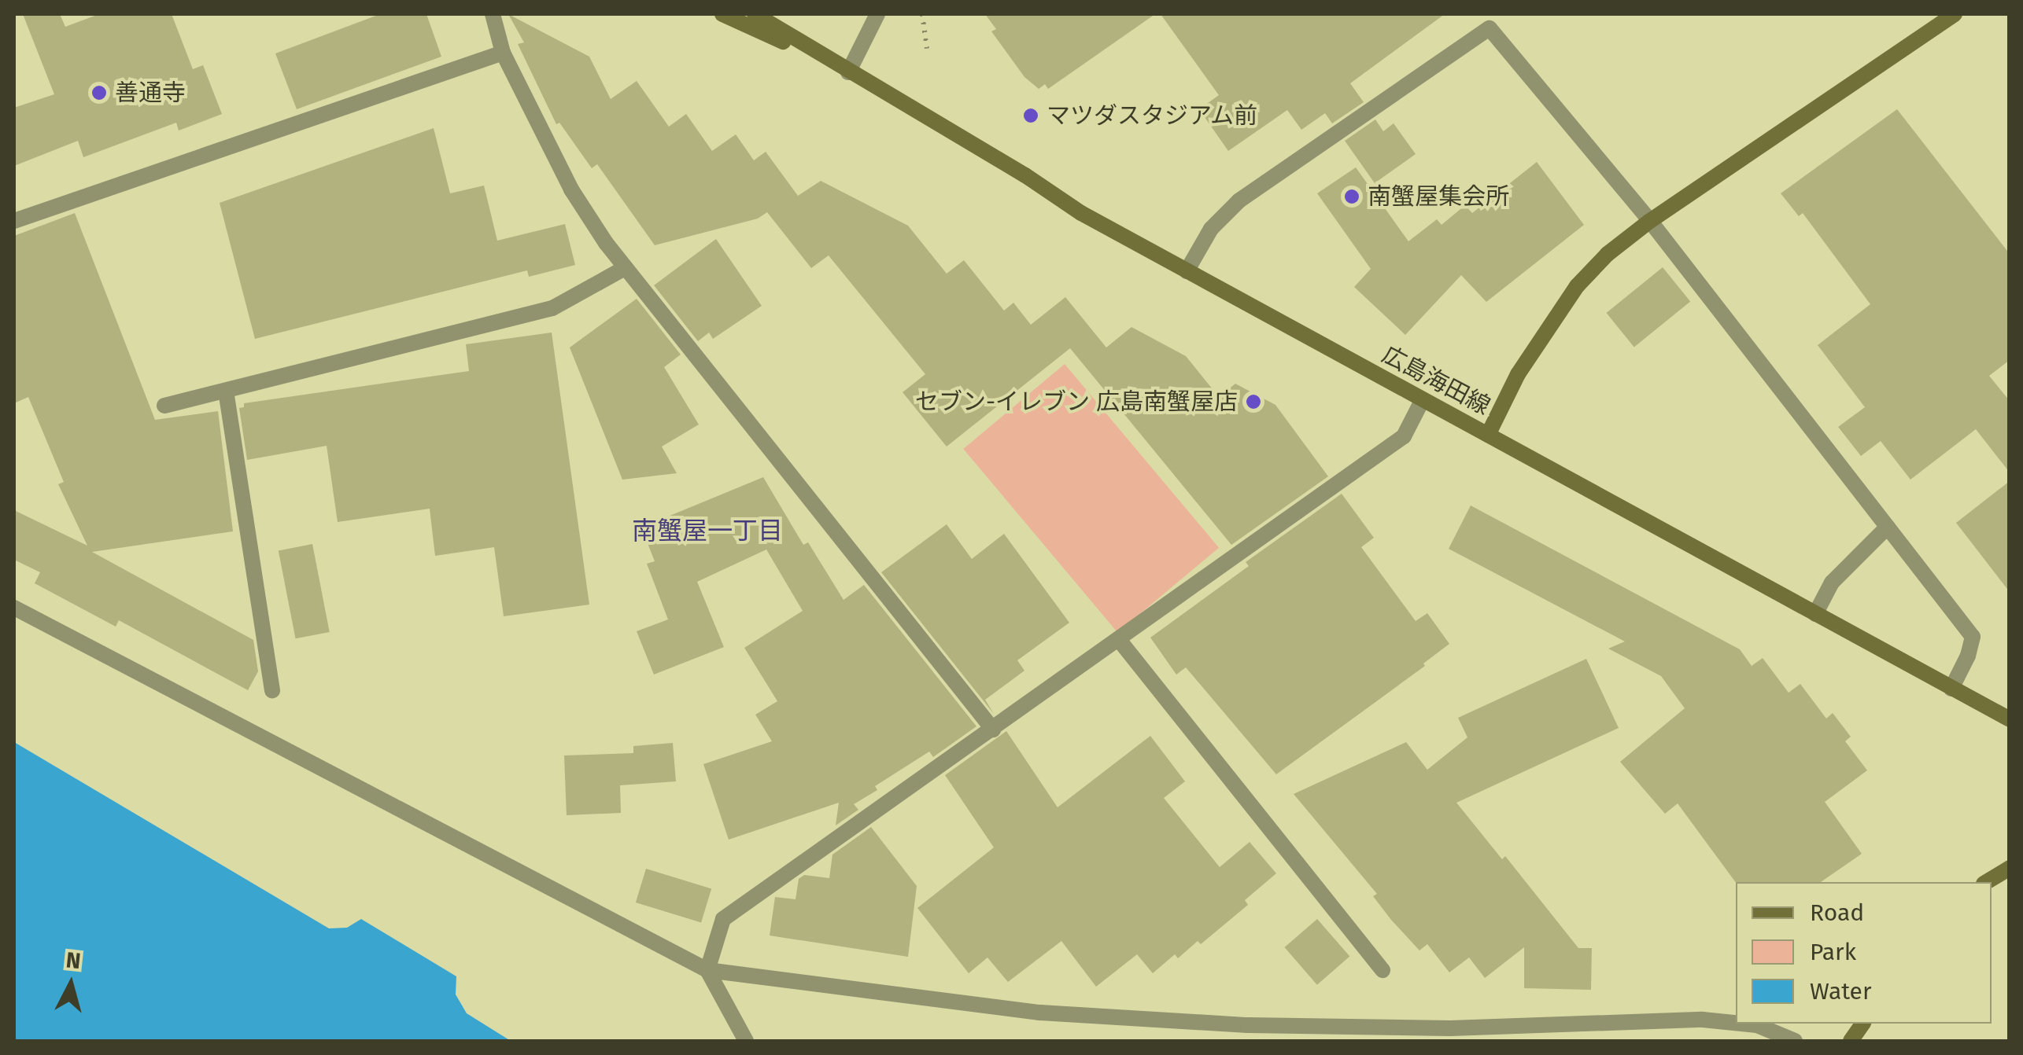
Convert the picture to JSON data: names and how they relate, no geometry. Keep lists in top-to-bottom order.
{
  "streets": {
    "main road": ["広島海田線"]
  },
  "districts": ["南蟹屋一丁目"],
  "places": [
    "善通寺",
    "マツダスタジアム前",
    "南蟹屋集会所",
    "セブン-イレブン 広島南蟹屋店"
  ],
  "legend": ["Road", "Park", "Water"],
  "north": "top"
}
